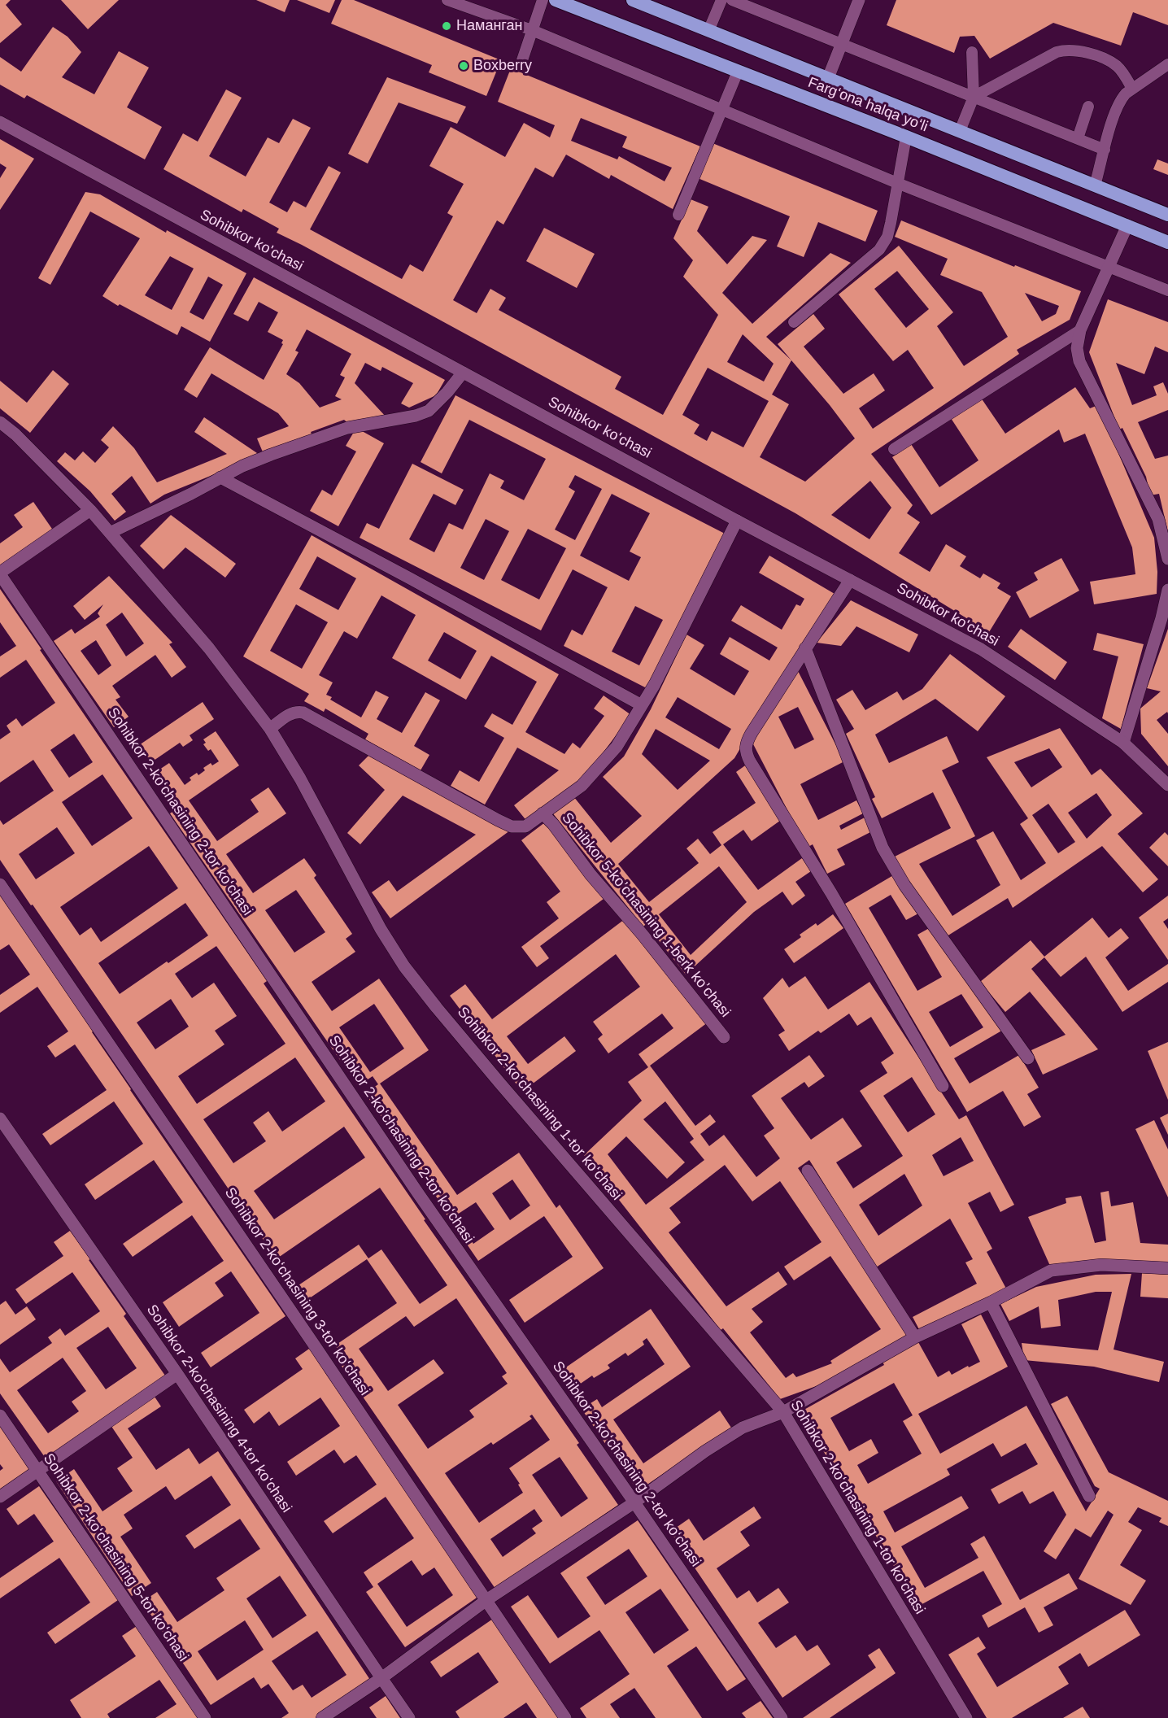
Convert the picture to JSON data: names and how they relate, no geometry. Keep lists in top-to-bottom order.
{
  "streets": {
    "highway": ["Farg‘ona halqa yo‘li"],
    "street": [
      "Sohibkor ko'chasi",
      "Sohibkor 2-ko‘chasining 2-tor ko‘chasi",
      "Sohibkor 5-koʼchasining 1-berk koʼchasi",
      "Sohibkor 2-ko‘chasining 1-tor ko‘chasi",
      "Sohibkor 2-ko‘chasining 3-tor ko‘chasi",
      "Sohibkor 2-ko‘chasining 4-tor ko‘chasi",
      "Sohibkor 2-ko‘chasining 5-tor ko‘chasi"
    ]
  },
  "places": ["Наманган", "Boxberry"]
}
